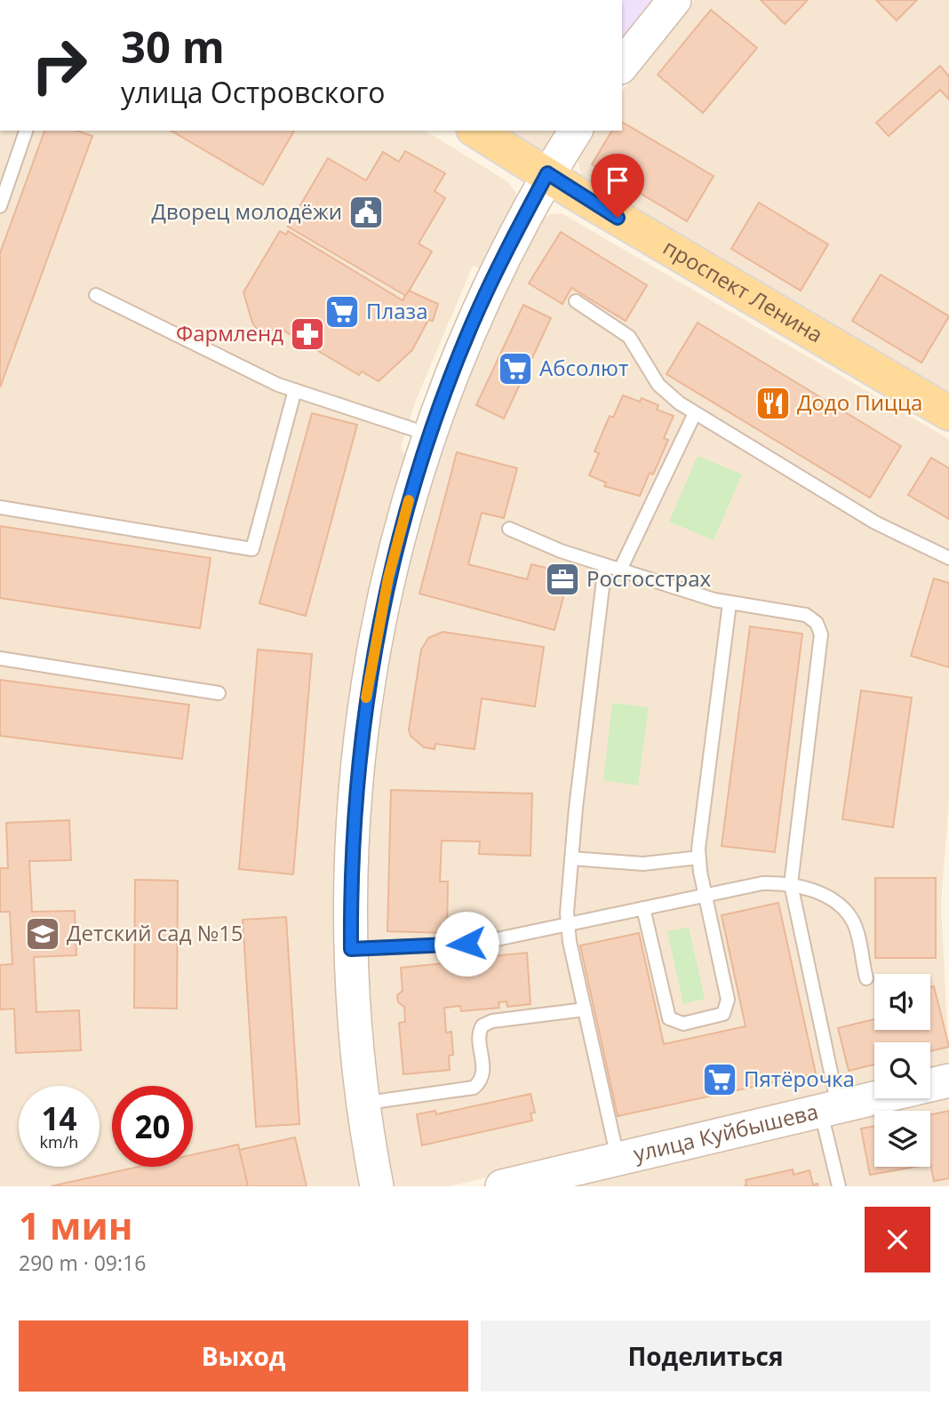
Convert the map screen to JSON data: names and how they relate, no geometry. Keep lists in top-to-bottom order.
{
  "streets": {
    "main road": ["проспект Ленина"],
    "street": ["улица Куйбышева"]
  },
  "places": {
    "public building": ["Дворец молодёжи"],
    "supermarket": ["Плаза", "Абсолют", "Пятёрочка"],
    "pharmacy": ["Фармленд"],
    "restaurant": ["Додо Пицца"],
    "office": ["Росгосстрах"],
    "school or university": ["Детский сад №15"]
  },
  "page": {
    "turn": ["30 m", "улица Островского"],
    "speed": "14 km/h",
    "limit": "20",
    "heading": ["1 мин", "290 m · 09:16"],
    "buttons": ["Выход", "Поделиться"]
  }
}
